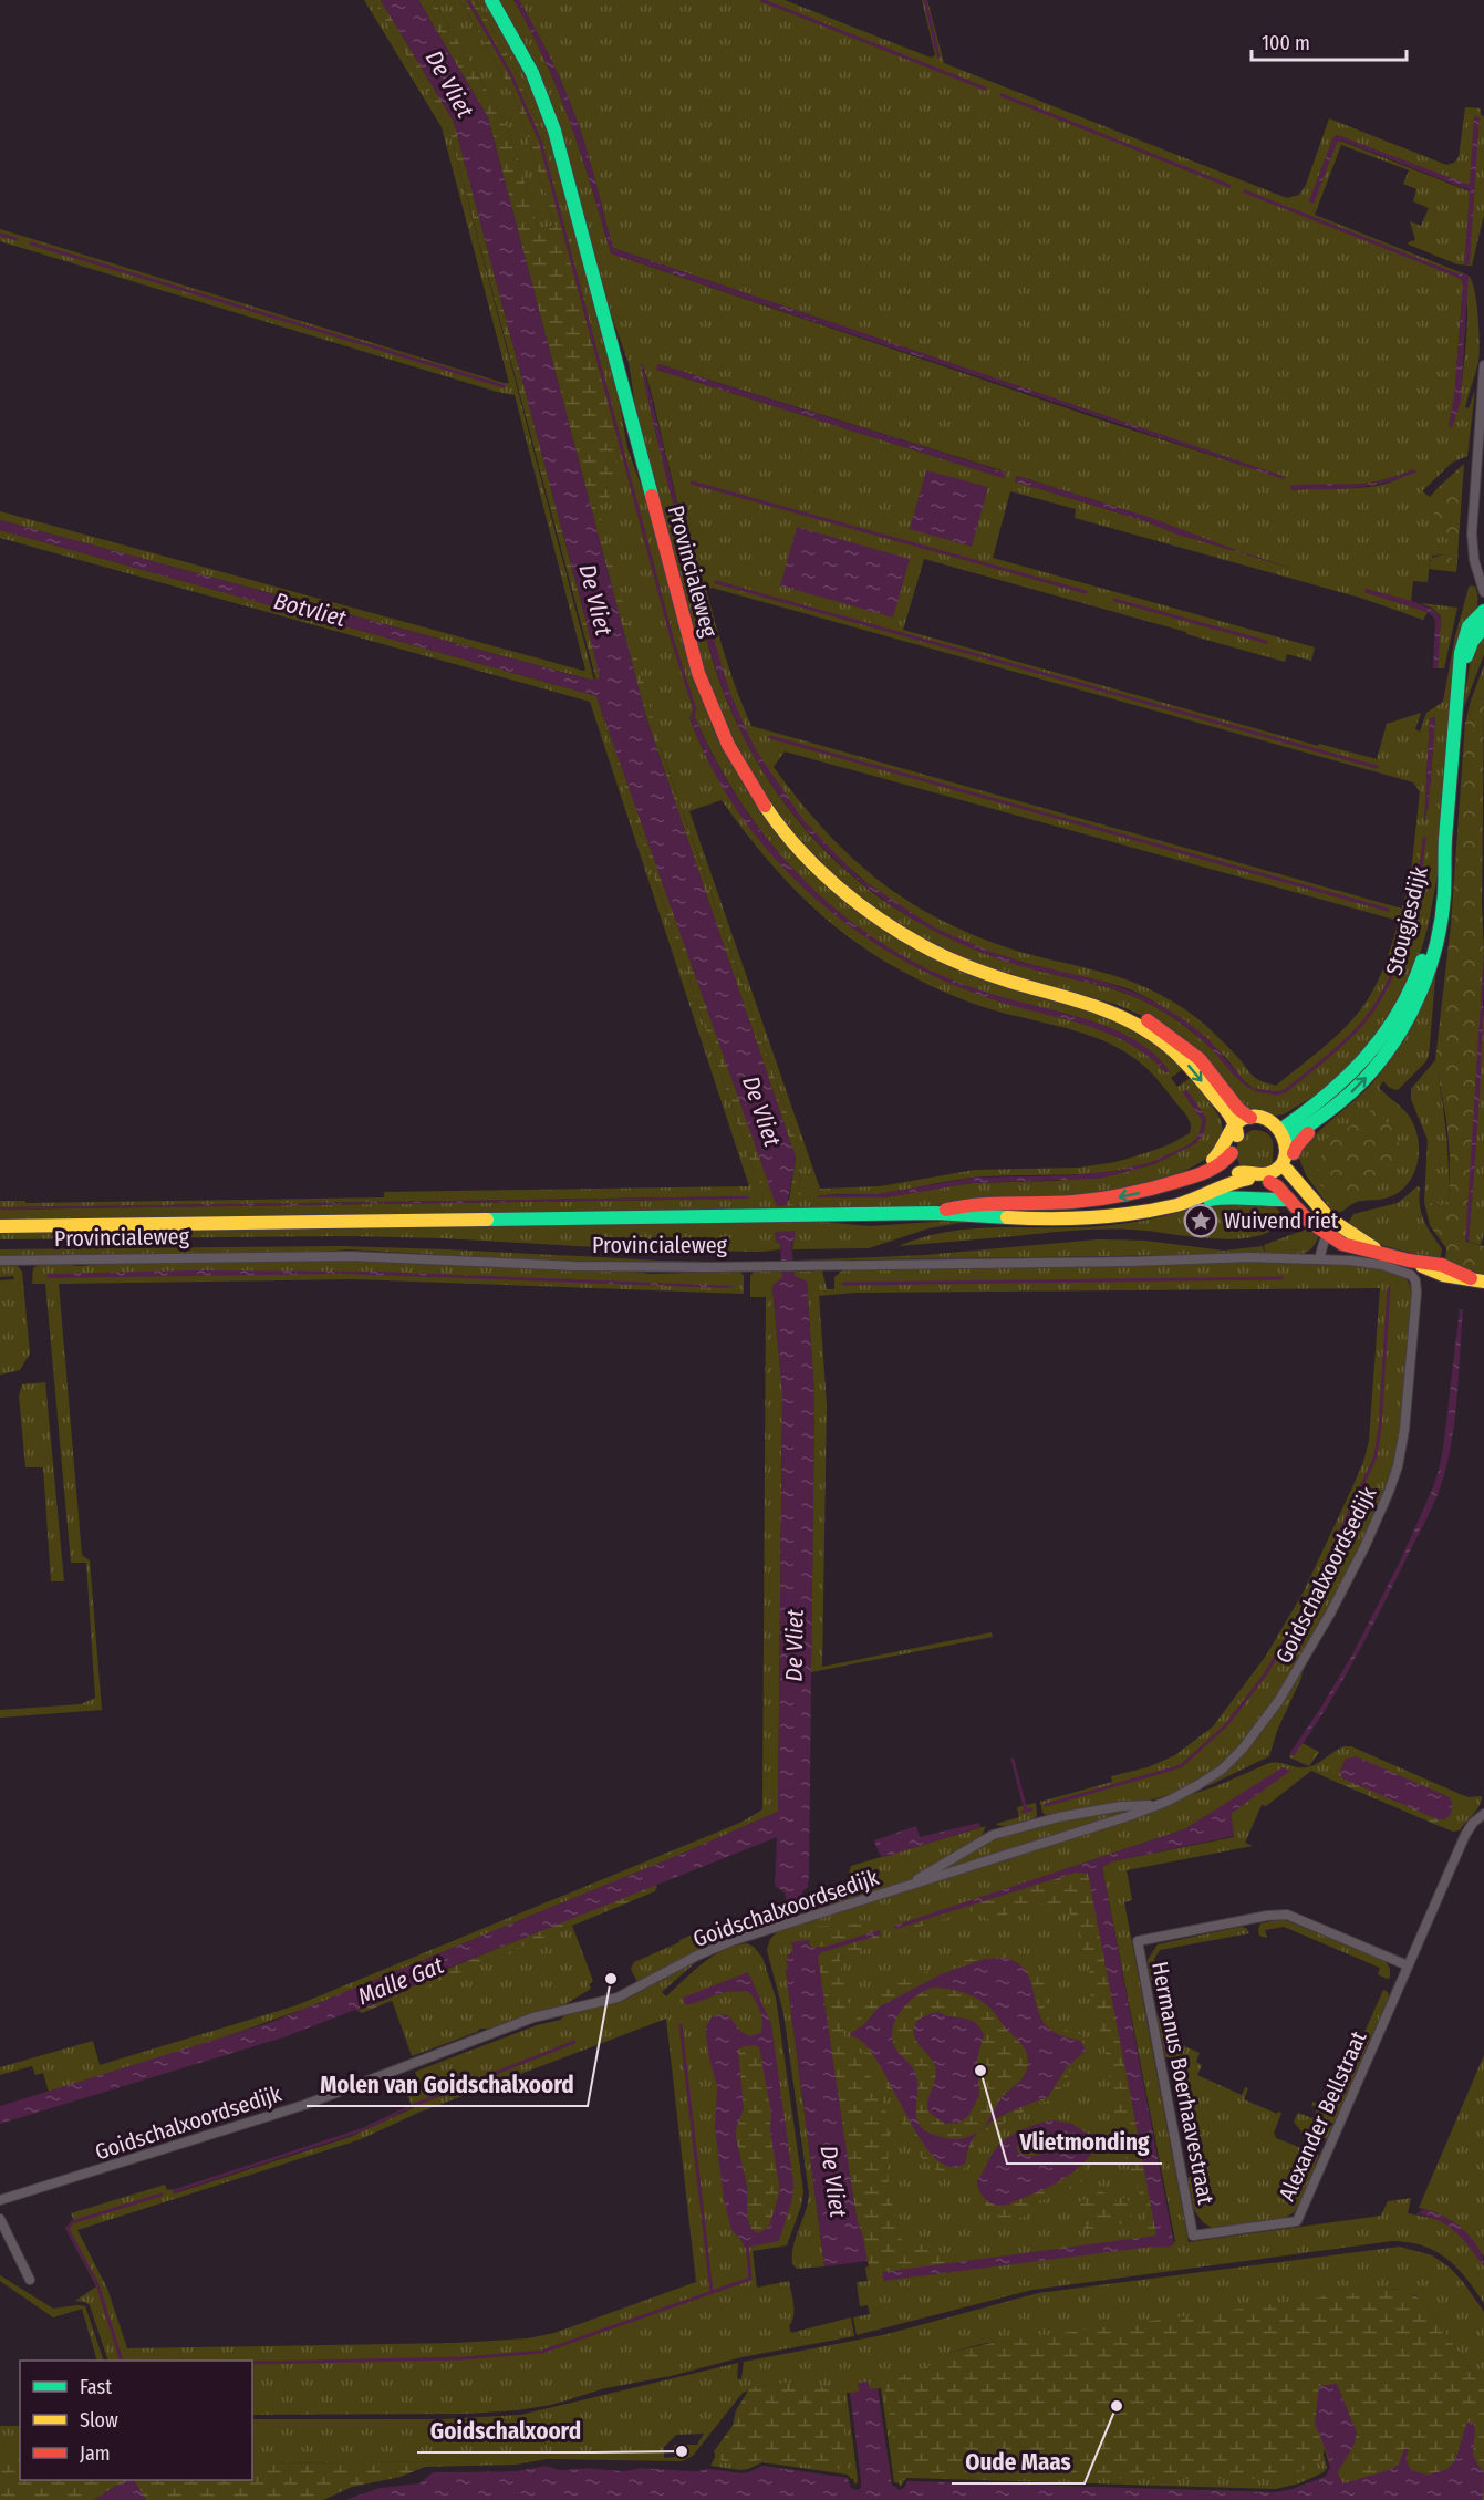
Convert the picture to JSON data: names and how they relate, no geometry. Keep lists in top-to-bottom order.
{
  "streets": {
    "main road": ["Provincialeweg", "Stougjesdijk"],
    "street": ["Goidschalxoordsedijk", "Hermanus Boerhaavestraat", "Alexander Bellstraat"]
  },
  "crossings": [
    ["Provincialeweg", "Goidschalxoordsedijk"],
    ["Hermanus Boerhaavestraat", "Alexander Bellstraat"]
  ],
  "water": ["De Vliet", "Botvliet", "Malle Gat"],
  "places": {
    "place": ["Wuivend riet"],
    "other": [
      "Molen van Goidschalxoord",
      "Vlietmonding",
      "Oude Maas",
      "Goidschalxoord"
    ]
  },
  "legend": ["Fast", "Slow", "Jam"],
  "scale_bar": "100 m"
}
